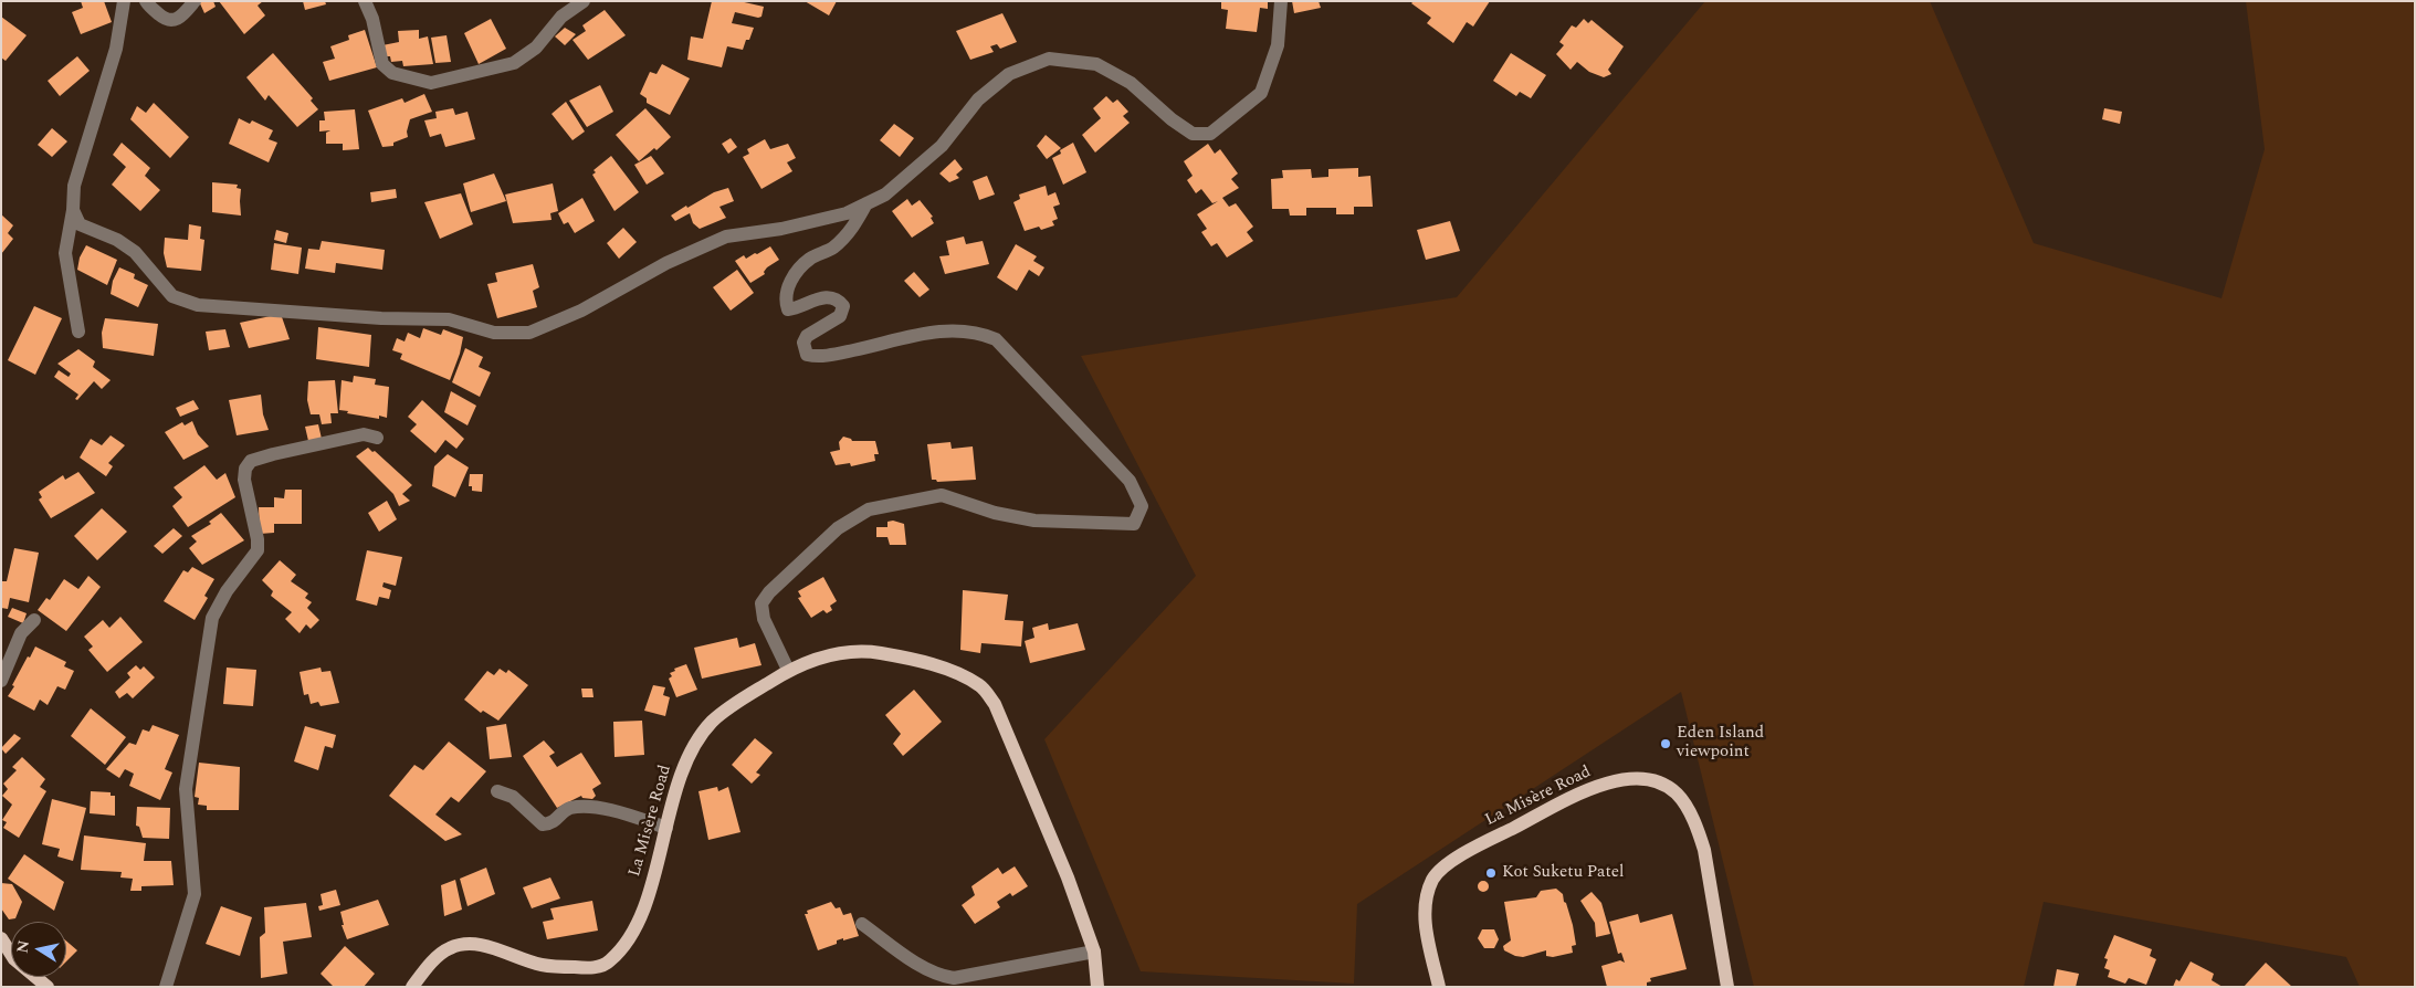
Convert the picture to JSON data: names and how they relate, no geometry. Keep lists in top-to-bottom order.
{
  "streets": {
    "main road": ["La Misère Road"]
  },
  "places": ["Eden Island viewpoint", "Kot Suketu Patel"],
  "north": "left"
}
